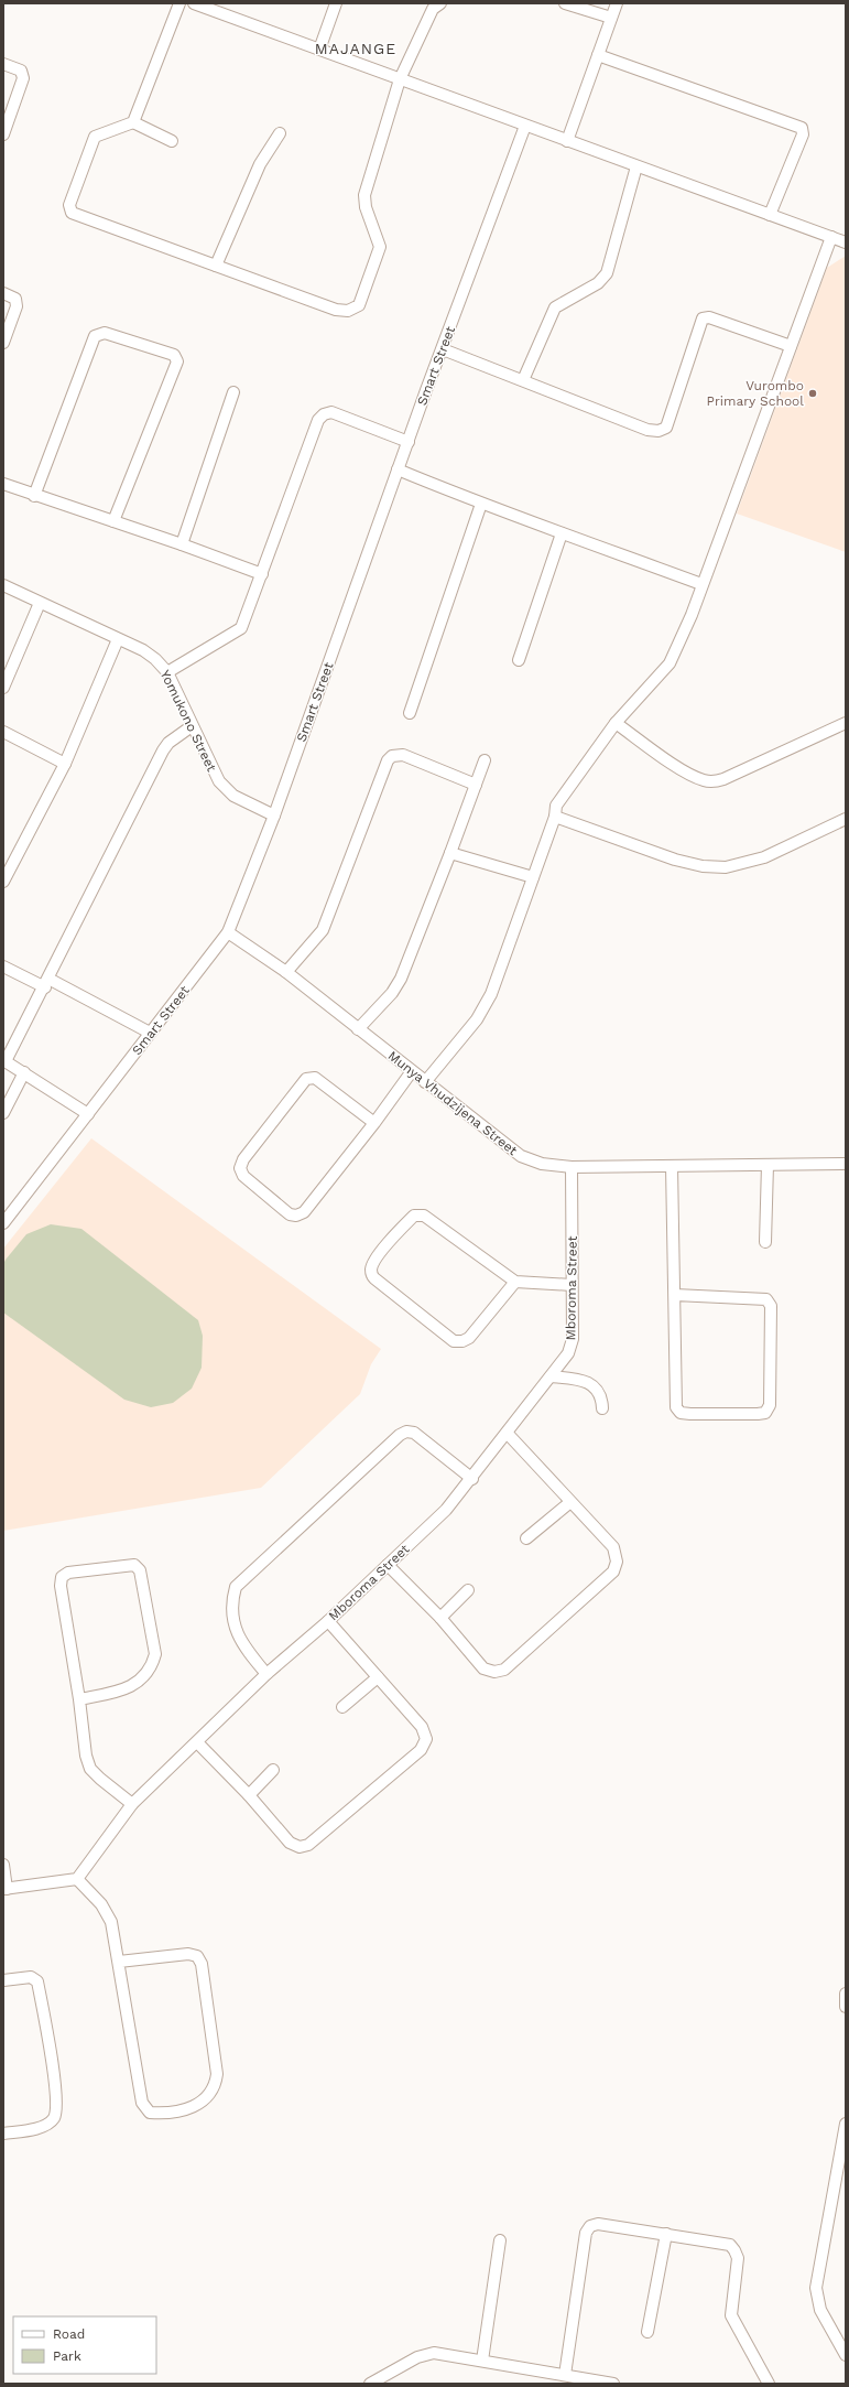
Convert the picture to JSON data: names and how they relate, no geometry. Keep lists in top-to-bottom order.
{
  "streets": {
    "street": [
      "Smart Street",
      "Yomukono Street",
      "Munya Vhudzijena Street",
      "Mboroma Street"
    ]
  },
  "crossings": [
    ["Smart Street", "Yomukono Street"],
    ["Smart Street", "Munya Vhudzijena Street"],
    ["Munya Vhudzijena Street", "Mboroma Street"]
  ],
  "districts": ["MAJANGE"],
  "places": ["Vurombo Primary School"],
  "legend": ["Road", "Park"]
}
